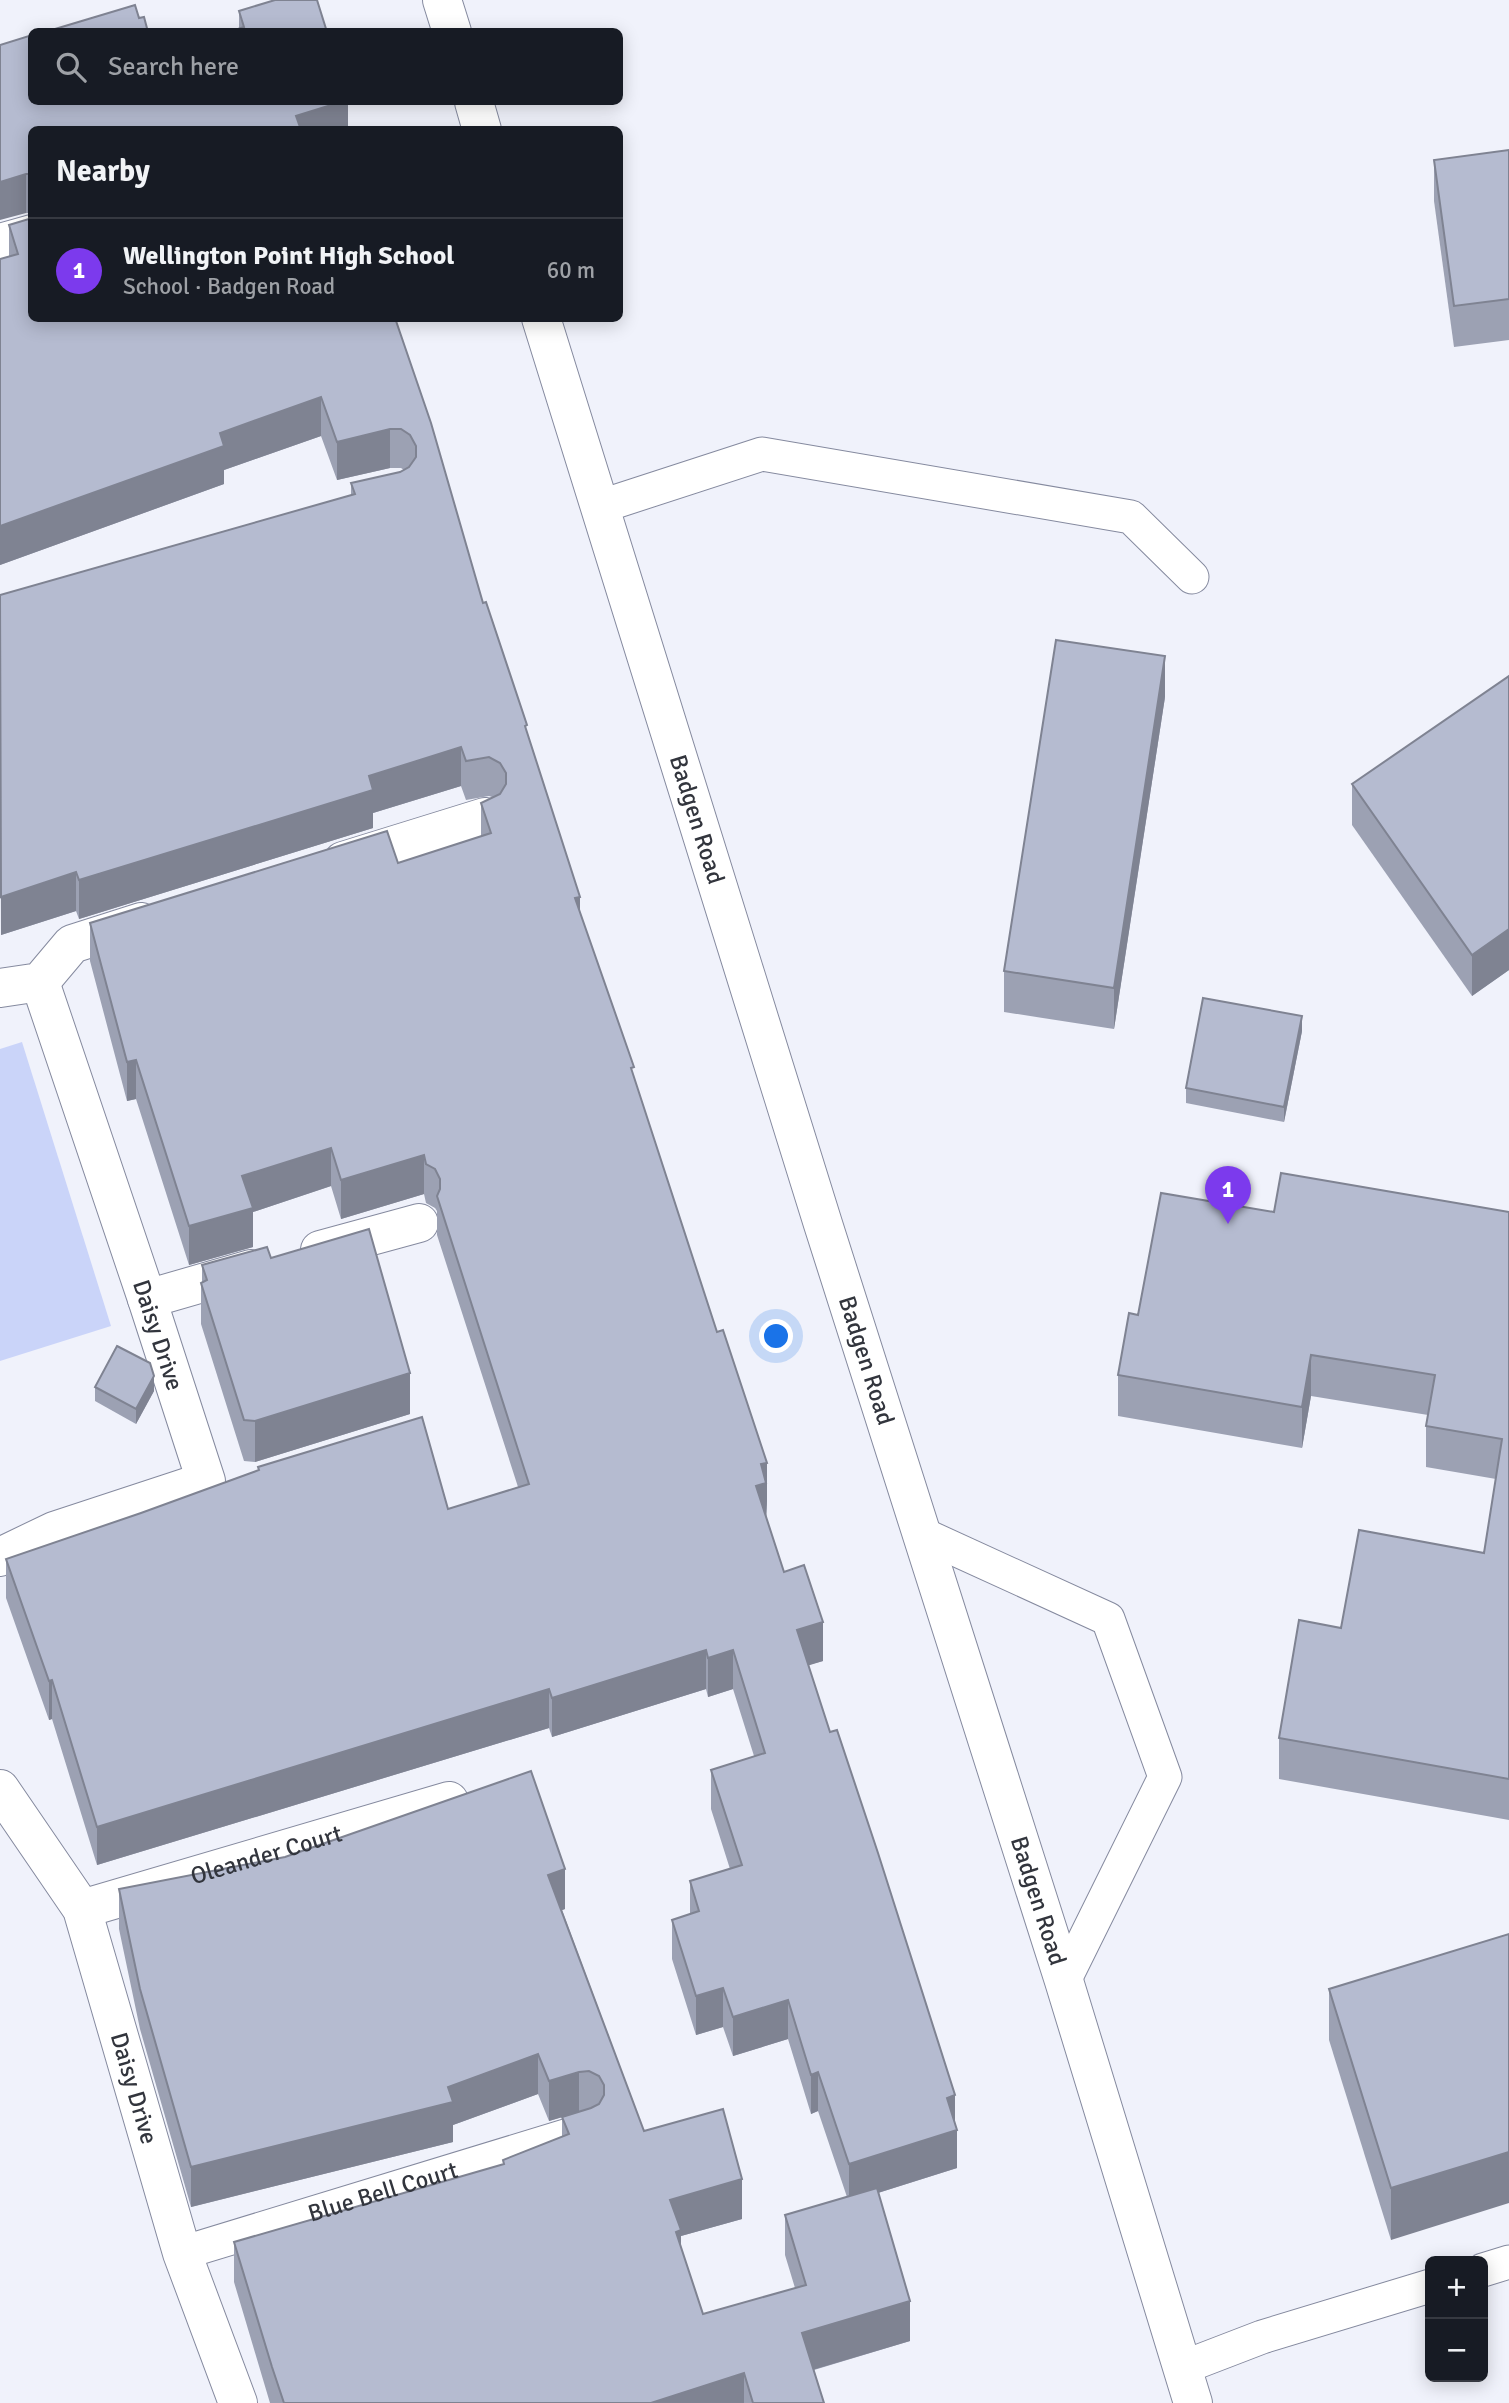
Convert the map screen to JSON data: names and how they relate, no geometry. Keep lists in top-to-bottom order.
{
  "streets": {
    "street": ["Badgen Road", "Daisy Drive", "Oleander Court"],
    "lane": ["Blue Bell Court"]
  },
  "crossings": [
    ["Daisy Drive", "Oleander Court"],
    ["Daisy Drive", "Blue Bell Court"]
  ],
  "page": {
    "search": "Search here",
    "heading": "Nearby",
    "list": [
      {
        "mark": "1",
        "name": "Wellington Point High School",
        "note": "School · Badgen Road",
        "value": "60 m"
      }
    ],
    "pins": "1",
    "map_buttons": ["+", "−"]
  }
}
